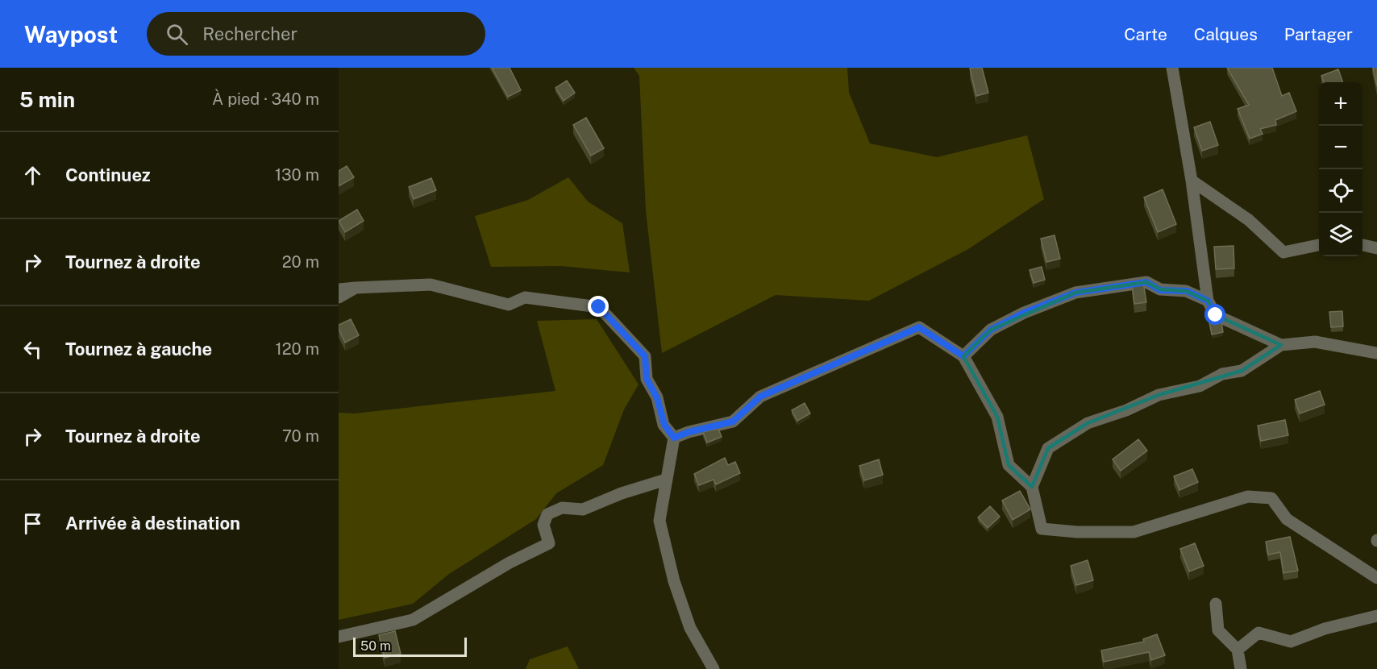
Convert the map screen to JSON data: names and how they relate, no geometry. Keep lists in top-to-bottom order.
{
  "scale_bar": "50 m",
  "page": {
    "header": "Waypost",
    "search": "Rechercher",
    "nav": ["Carte", "Calques", "Partager"],
    "heading": ["5 min", "À pied · 340 m"],
    "map_buttons": ["+", "−"],
    "list": [
      ["Continuez", "130 m"],
      ["Tournez à droite", "20 m"],
      ["Tournez à gauche", "120 m"],
      ["Tournez à droite", "70 m"],
      "Arrivée à destination"
    ],
    "scale": "50 m"
  }
}
